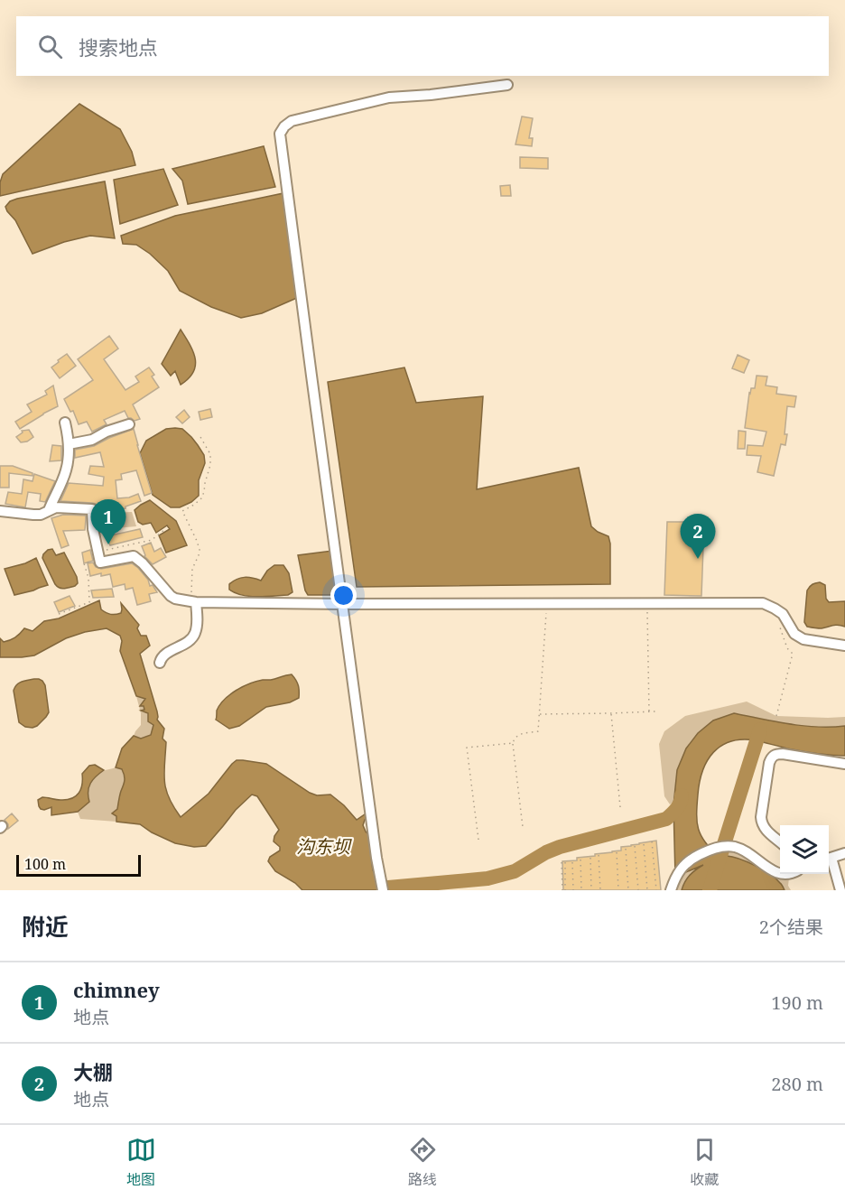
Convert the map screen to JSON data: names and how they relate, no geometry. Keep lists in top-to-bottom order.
{
  "water": ["沟东坝"],
  "scale_bar": "100 m",
  "page": {
    "search": "搜索地点",
    "pins": ["1", "2"],
    "scale": "100 m",
    "heading": ["附近", "2个结果"],
    "list": [
      {
        "mark": "1",
        "name": "chimney",
        "note": "地点",
        "value": "190 m"
      },
      {
        "mark": "2",
        "name": "大棚",
        "note": "地点",
        "value": "280 m"
      }
    ],
    "nav": ["地图", "路线", "收藏"]
  }
}
